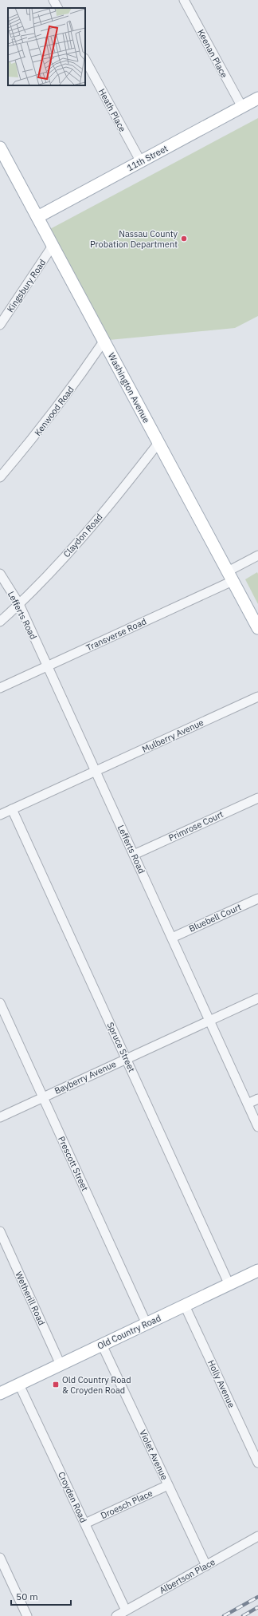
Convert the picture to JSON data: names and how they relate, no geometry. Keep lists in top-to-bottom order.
{
  "streets": {
    "main road": ["11th Street", "Washington Avenue", "Old Country Road"],
    "street": [
      "Keenan Place",
      "Heath Place",
      "Kingsbury Road",
      "Kenwood Road",
      "Claydon Road",
      "Lefferts Road",
      "Transverse Road",
      "Mulberry Avenue",
      "Primrose Court",
      "Bluebell Court",
      "Spruce Street",
      "Bayberry Avenue",
      "Prescott Street",
      "Wetherill Road",
      "Holly Avenue",
      "Violet Avenue",
      "Croyden Road",
      "Droesch Place",
      "Albertson Place"
    ]
  },
  "crossings": [
    ["Keenan Place", "11th Street"],
    ["Heath Place", "11th Street"],
    ["11th Street", "Washington Avenue"],
    ["Kingsbury Road", "Washington Avenue"],
    ["Washington Avenue", "Kenwood Road"],
    ["Washington Avenue", "Claydon Road"],
    ["Washington Avenue", "Transverse Road"],
    ["Claydon Road", "Lefferts Road"],
    ["Lefferts Road", "Transverse Road"],
    ["Lefferts Road", "Mulberry Avenue"],
    ["Lefferts Road", "Primrose Court"],
    ["Lefferts Road", "Bluebell Court"],
    ["Lefferts Road", "Bayberry Avenue"],
    ["Mulberry Avenue", "Spruce Street"],
    ["Spruce Street", "Bayberry Avenue"],
    ["Spruce Street", "Old Country Road"],
    ["Bayberry Avenue", "Prescott Street"],
    ["Prescott Street", "Old Country Road"],
    ["Wetherill Road", "Old Country Road"],
    ["Old Country Road", "Holly Avenue"],
    ["Old Country Road", "Violet Avenue"],
    ["Old Country Road", "Croyden Road"],
    ["Violet Avenue", "Droesch Place"],
    ["Violet Avenue", "Albertson Place"],
    ["Croyden Road", "Droesch Place"],
    ["Croyden Road", "Albertson Place"]
  ],
  "places": {
    "other": ["Nassau County Probation Department"],
    "transit": ["Old Country Road & Croyden Road"]
  },
  "scale_bar": "50 m"
}
